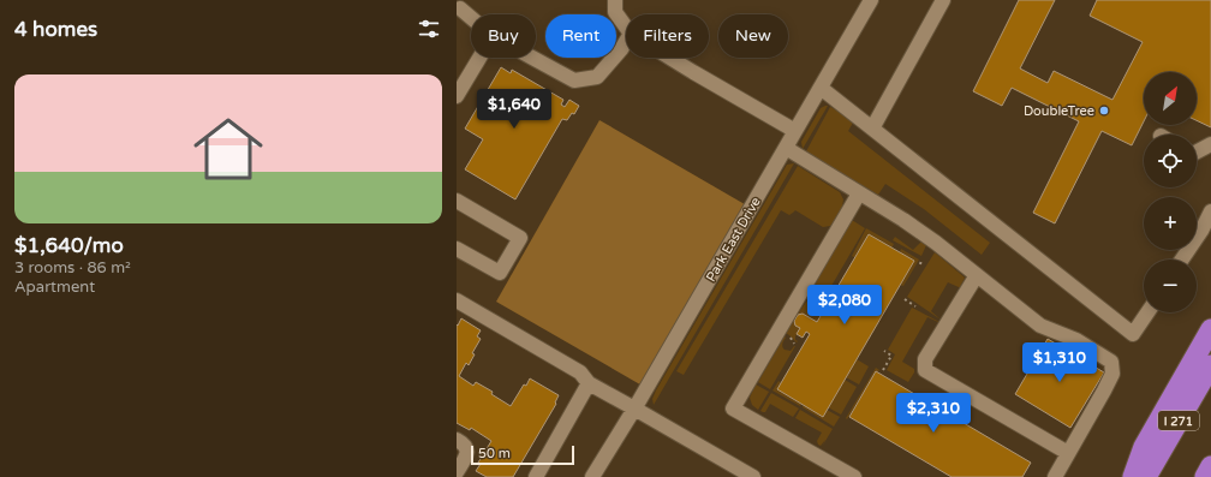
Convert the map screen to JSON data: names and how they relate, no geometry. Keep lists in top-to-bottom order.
{
  "streets": {
    "highway": ["I 271"],
    "street": ["Park East Drive"]
  },
  "places": ["DoubleTree"],
  "scale_bar": "50 m",
  "north": "top right",
  "page": {
    "heading": "4 homes",
    "chip": [
      "Buy",
      "Rent",
      "Filters",
      "New"
    ],
    "list": [
      {
        "name": "$1,640/mo",
        "note": "3 rooms · 86 m² · Apartment"
      }
    ],
    "map_buttons": ["+", "−"],
    "price": [
      "$1,640",
      "$2,080",
      "$1,310",
      "$2,310"
    ],
    "scale": "50 m"
  }
}
